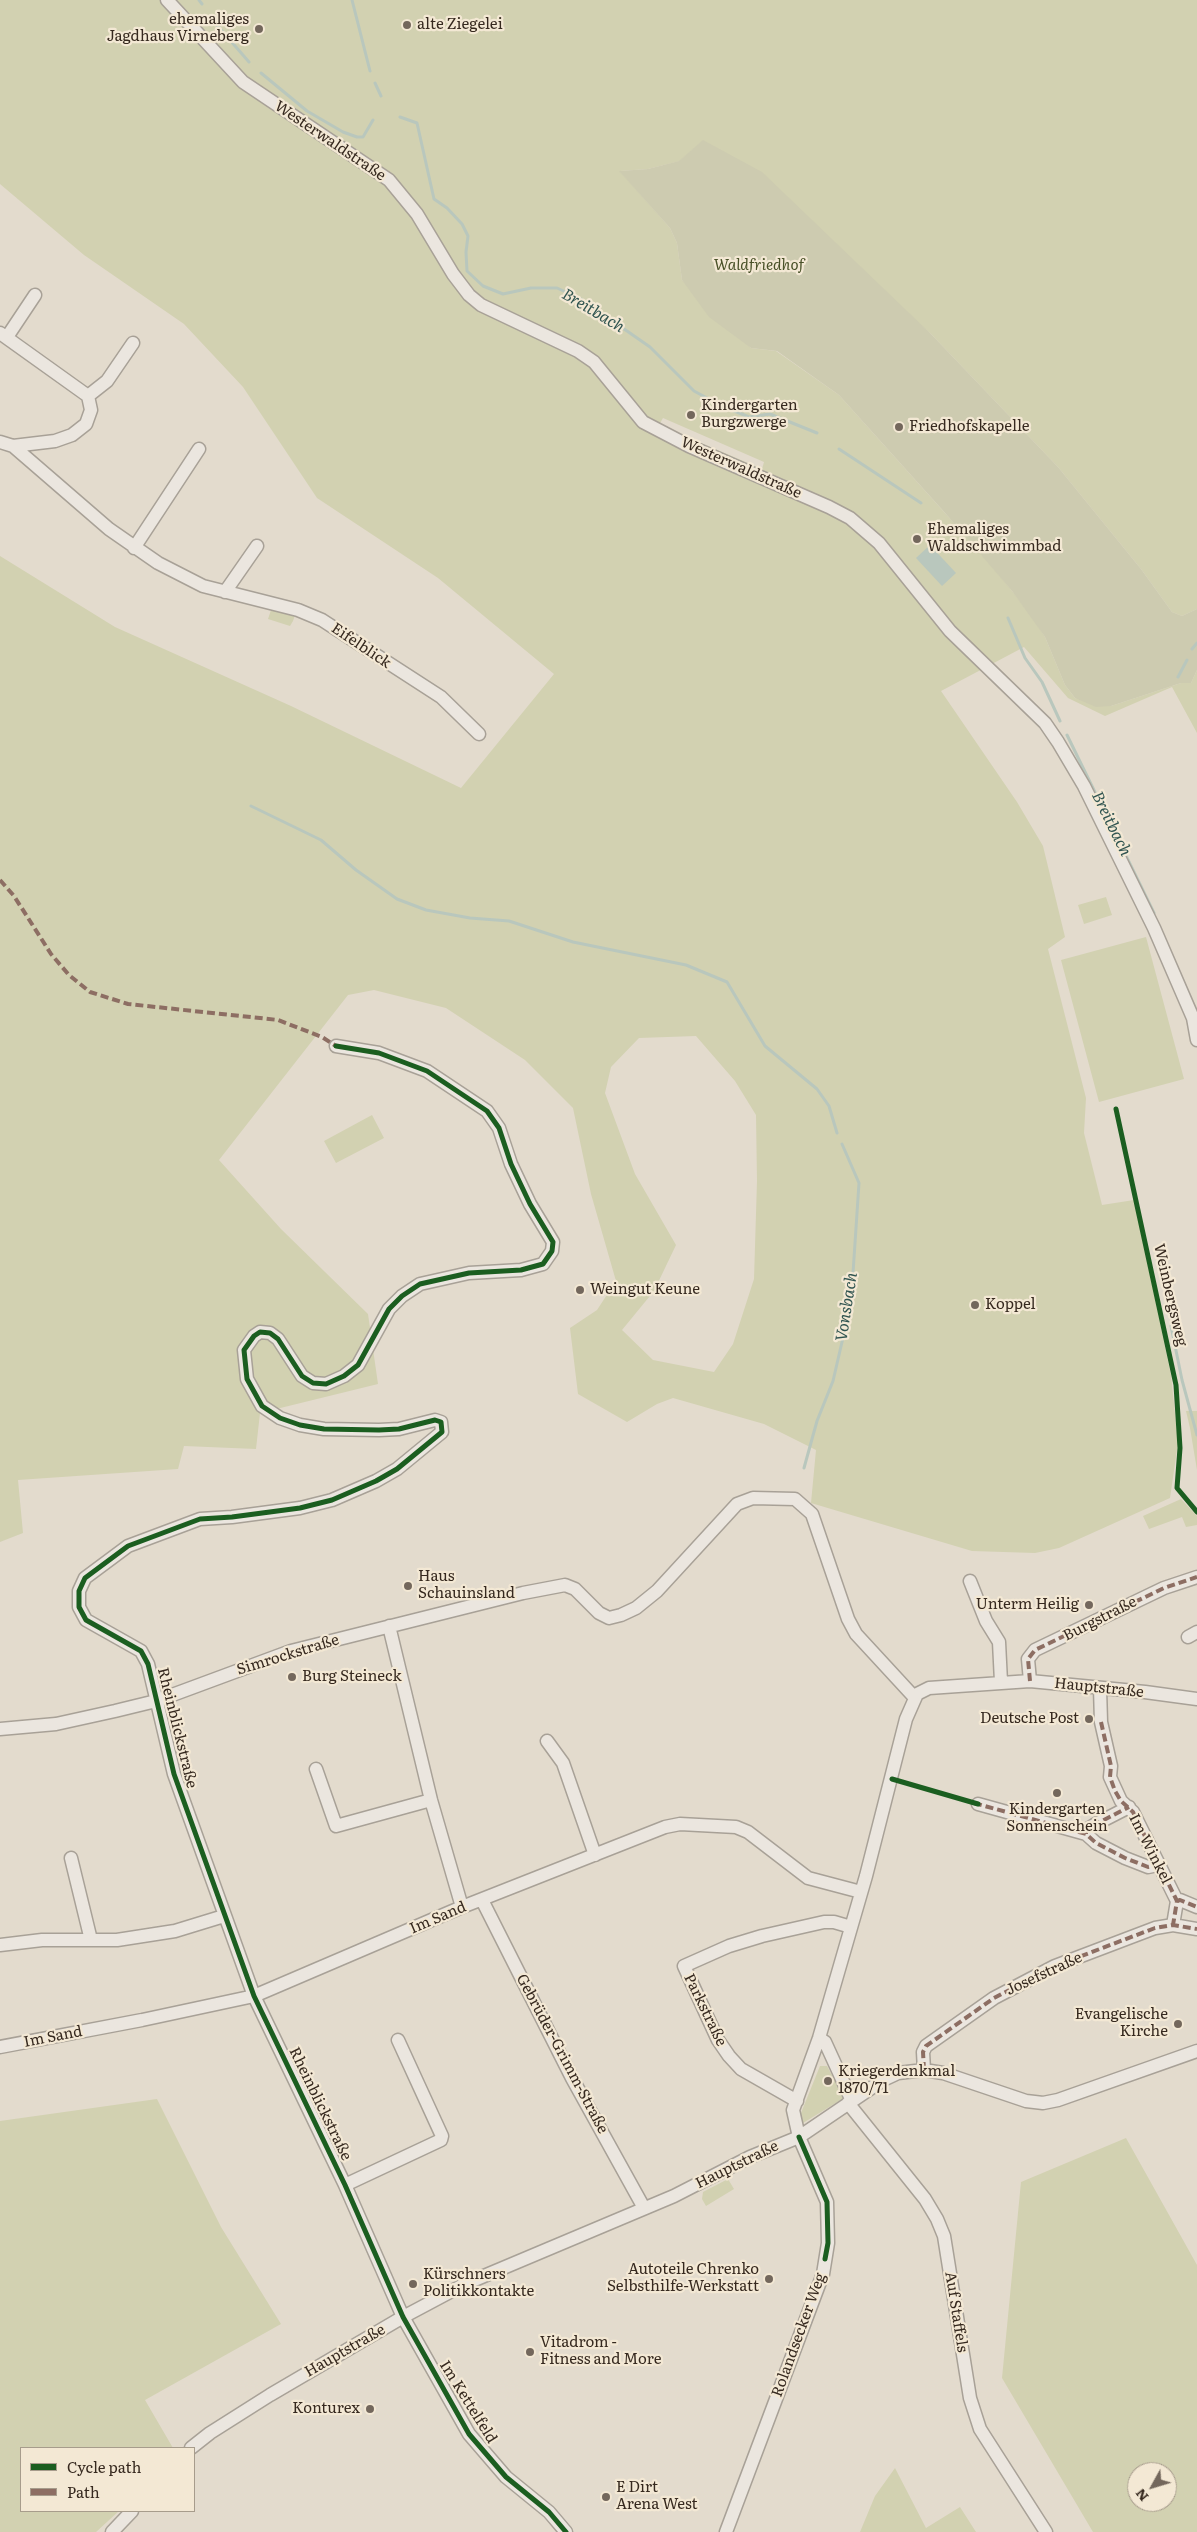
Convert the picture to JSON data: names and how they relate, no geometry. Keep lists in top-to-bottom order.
{
  "streets": {
    "street": [
      "Westerwaldstraße",
      "Eifelblick",
      "Burgstraße",
      "Simrockstraße",
      "Hauptstraße",
      "Rheinblickstraße",
      "Im Winkel",
      "Im Sand",
      "Josefstraße",
      "Parkstraße",
      "Gebrüder-Grimm-Straße",
      "Auf Staffels",
      "Rolandsecker Weg",
      "Im Kettelfeld"
    ],
    "cycle path": ["Weinbergsweg"]
  },
  "crossings": [
    ["Burgstraße", "Hauptstraße"],
    ["Simrockstraße", "Hauptstraße"],
    ["Simrockstraße", "Rheinblickstraße"],
    ["Hauptstraße", "Rheinblickstraße"],
    ["Hauptstraße", "Im Winkel"],
    ["Hauptstraße", "Josefstraße"],
    ["Hauptstraße", "Gebrüder-Grimm-Straße"],
    ["Hauptstraße", "Auf Staffels"],
    ["Hauptstraße", "Rolandsecker Weg"],
    ["Hauptstraße", "Im Kettelfeld"],
    ["Rheinblickstraße", "Im Sand"],
    ["Rheinblickstraße", "Im Kettelfeld"],
    ["Im Winkel", "Josefstraße"],
    ["Im Sand", "Gebrüder-Grimm-Straße"]
  ],
  "water": ["Breitbach", "Vonsbach"],
  "parks": ["Waldfriedhof"],
  "places": [
    "alte Ziegelei",
    "ehemaliges Jagdhaus Virneberg",
    "Kindergarten Burgzwerge",
    "Friedhofskapelle",
    "Ehemaliges Waldschwimmbad",
    "Weingut Keune",
    "Koppel",
    "Haus Schauinsland",
    "Unterm Heilig",
    "Burg Steineck",
    "Deutsche Post",
    "Kindergarten Sonnenschein",
    "Evangelische Kirche",
    "Kriegerdenkmal 1870/71",
    "Autoteile Chrenko Selbsthilfe-Werkstatt",
    "Kürschners Politikkontakte",
    "Vitadrom - Fitness and More",
    "Konturex",
    "E Dirt Arena West"
  ],
  "legend": ["Cycle path", "Path"],
  "north": "bottom left"
}
